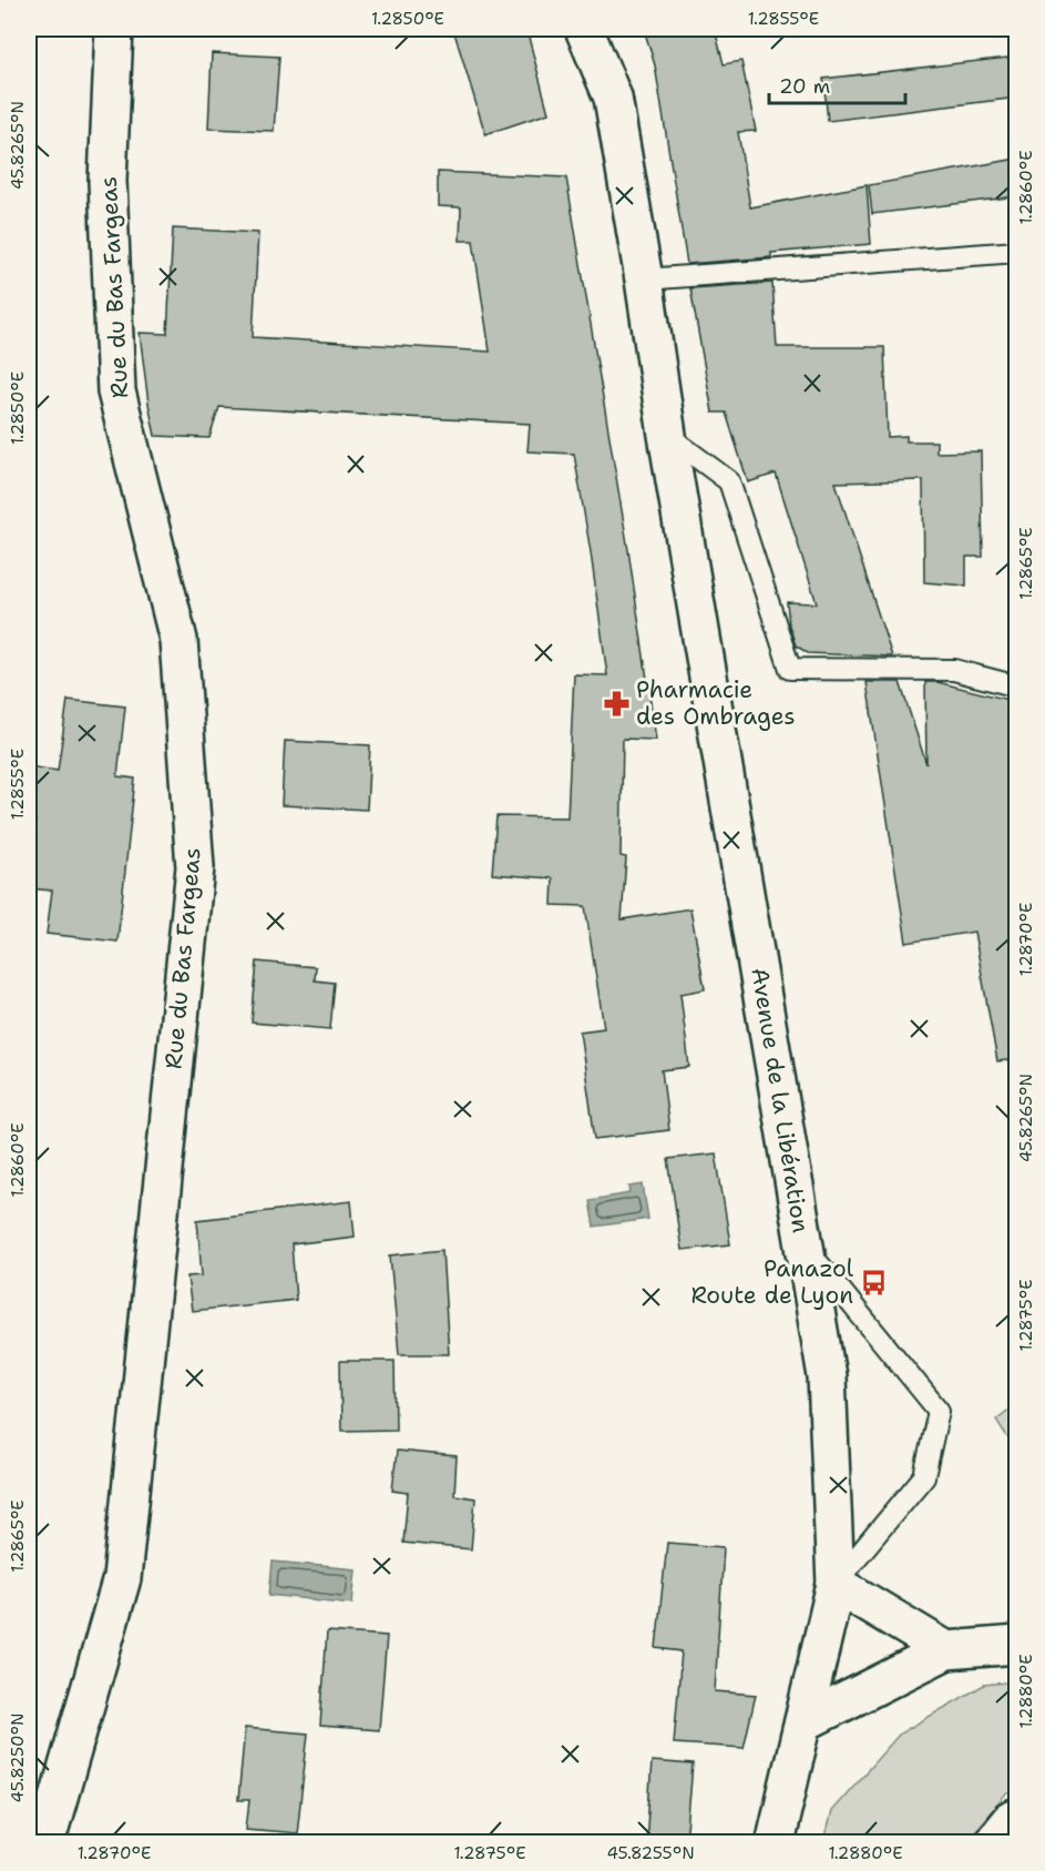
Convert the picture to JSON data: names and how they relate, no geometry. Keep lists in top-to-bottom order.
{
  "streets": {
    "street": ["Rue du Bas Fargeas", "Avenue de la Libération"]
  },
  "places": {
    "pharmacy": ["Pharmacie des Ombrages"],
    "bus stop": ["Panazol Route de Lyon"]
  },
  "scale_bar": "20 m",
  "coordinates": [
    "1.2850°E",
    "1.2855°E",
    "45.8265°N",
    "1.2860°E",
    "1.2865°E",
    "1.2870°E",
    "1.2875°E",
    "1.2880°E",
    "45.8250°N",
    "45.8255°N"
  ]
}
